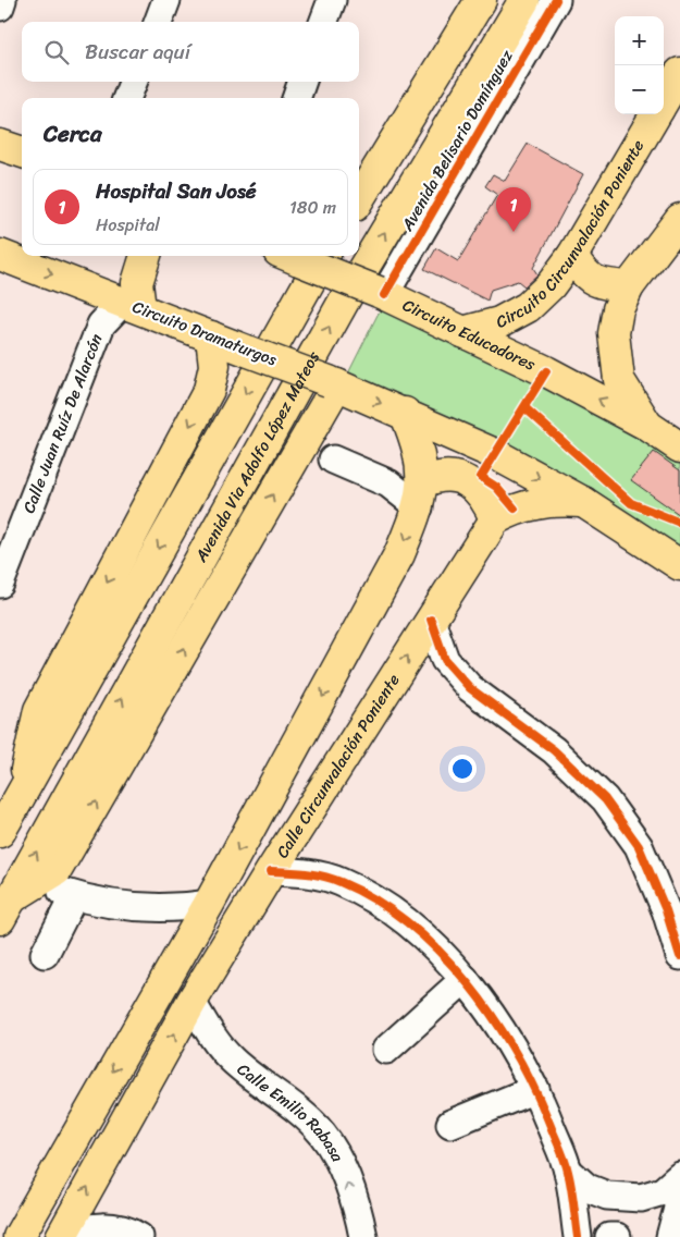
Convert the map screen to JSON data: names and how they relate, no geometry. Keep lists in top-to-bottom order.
{
  "streets": {
    "main road": [
      "Circuito Circunvalación Poniente",
      "Circuito Dramaturgos",
      "Circuito Educadores",
      "Avenida Via Adolfo López Mateos",
      "Calle Circunvalación Poniente"
    ],
    "street": ["Avenida Belisario Domínguez", "Calle Juan Ruíz De Alarcón", "Calle Emilio Rabasa"]
  },
  "crossings": [
    ["Avenida Belisario Domínguez", "Circuito Educadores"],
    ["Circuito Circunvalación Poniente", "Circuito Educadores"],
    ["Circuito Dramaturgos", "Calle Juan Ruíz De Alarcón"],
    ["Calle Circunvalación Poniente", "Calle Emilio Rabasa"]
  ],
  "one_way": ["Circuito Dramaturgos"],
  "page": {
    "map_buttons": ["+", "−"],
    "search": "Buscar aquí",
    "heading": "Cerca",
    "list": [
      {
        "mark": "1",
        "name": "Hospital San José",
        "note": "Hospital",
        "value": "180 m"
      }
    ],
    "pins": "1"
  }
}
